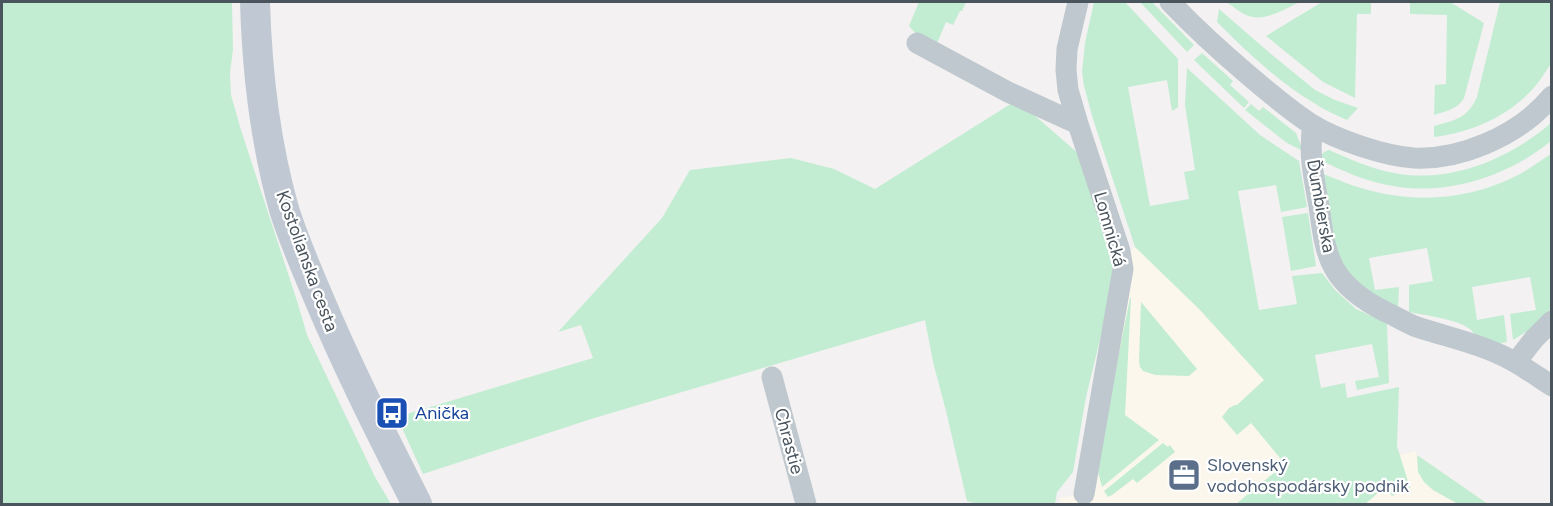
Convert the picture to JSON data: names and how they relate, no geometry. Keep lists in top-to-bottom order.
{
  "streets": {
    "street": [
      "Ďumbierska",
      "Lomnická",
      "Kostolianska cesta",
      "Chrastie"
    ]
  },
  "places": {
    "bus stop": ["Anička"],
    "office": ["Slovenský vodohospodársky podnik"]
  }
}
